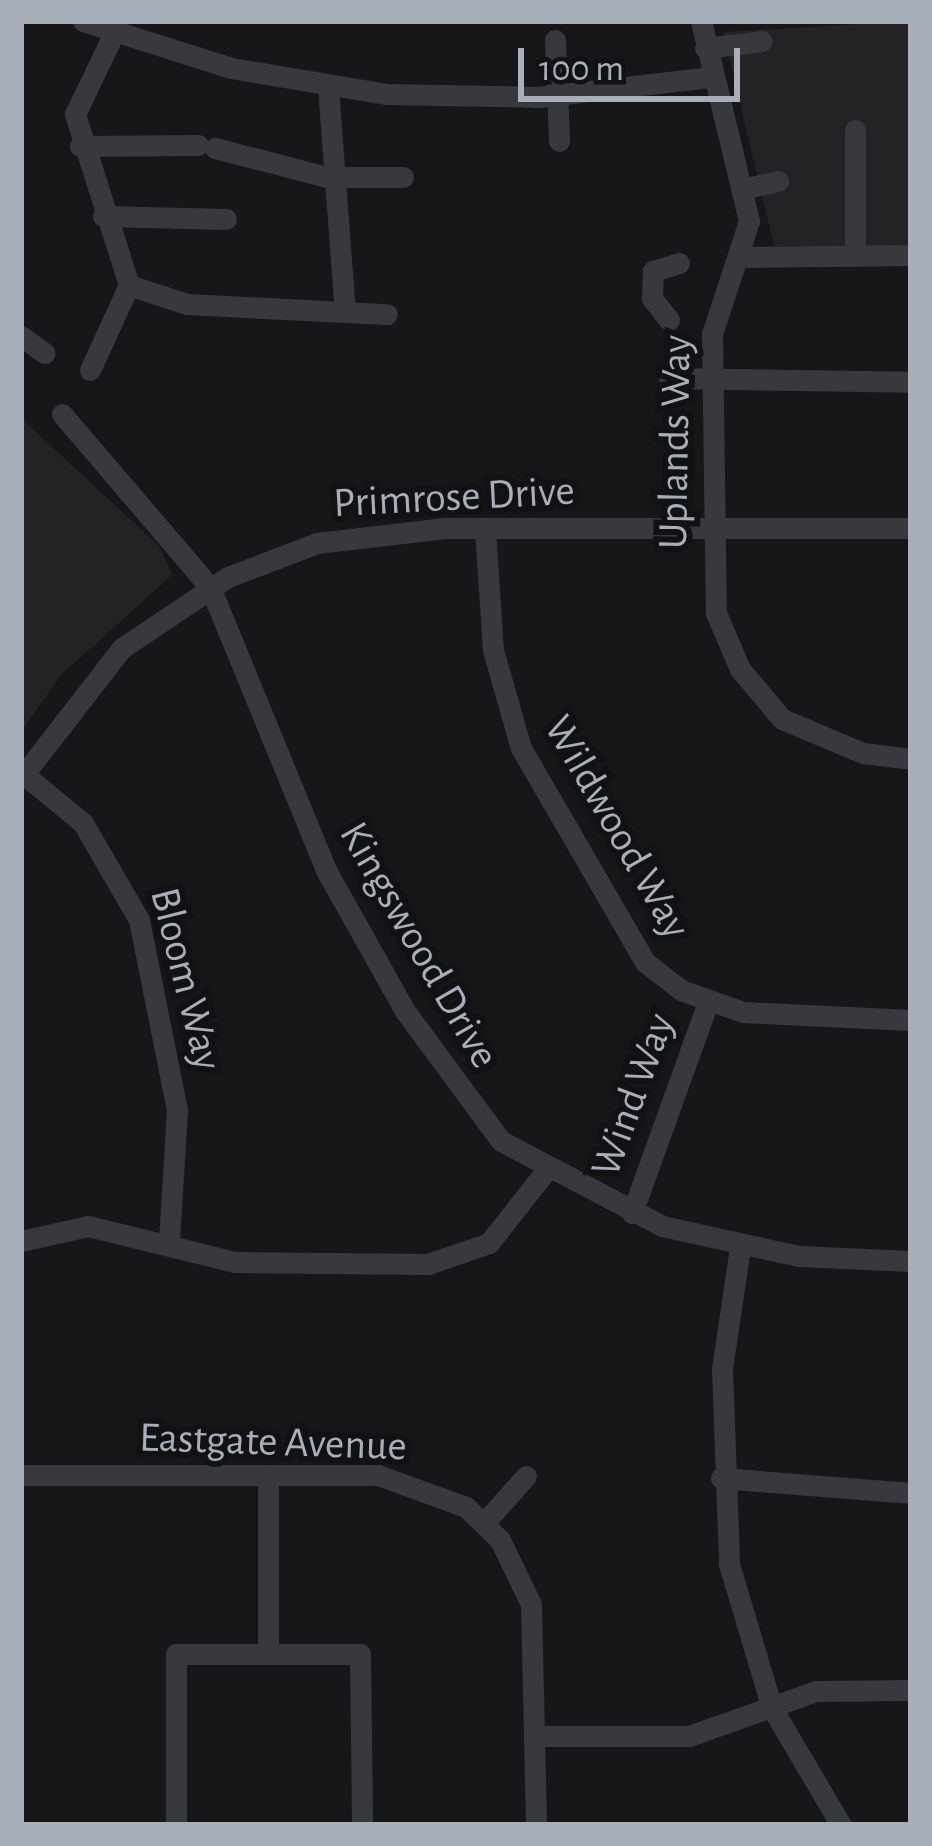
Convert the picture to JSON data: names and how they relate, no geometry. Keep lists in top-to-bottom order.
{
  "streets": {
    "street": [
      "Uplands Way",
      "Primrose Drive",
      "Wildwood Way",
      "Kingswood Drive",
      "Bloom Way",
      "Wind Way",
      "Eastgate Avenue"
    ]
  },
  "crossings": [
    ["Uplands Way", "Primrose Drive"],
    ["Primrose Drive", "Wildwood Way"],
    ["Primrose Drive", "Kingswood Drive"],
    ["Primrose Drive", "Bloom Way"],
    ["Wildwood Way", "Wind Way"],
    ["Kingswood Drive", "Wind Way"]
  ],
  "scale_bar": "100 m"
}
